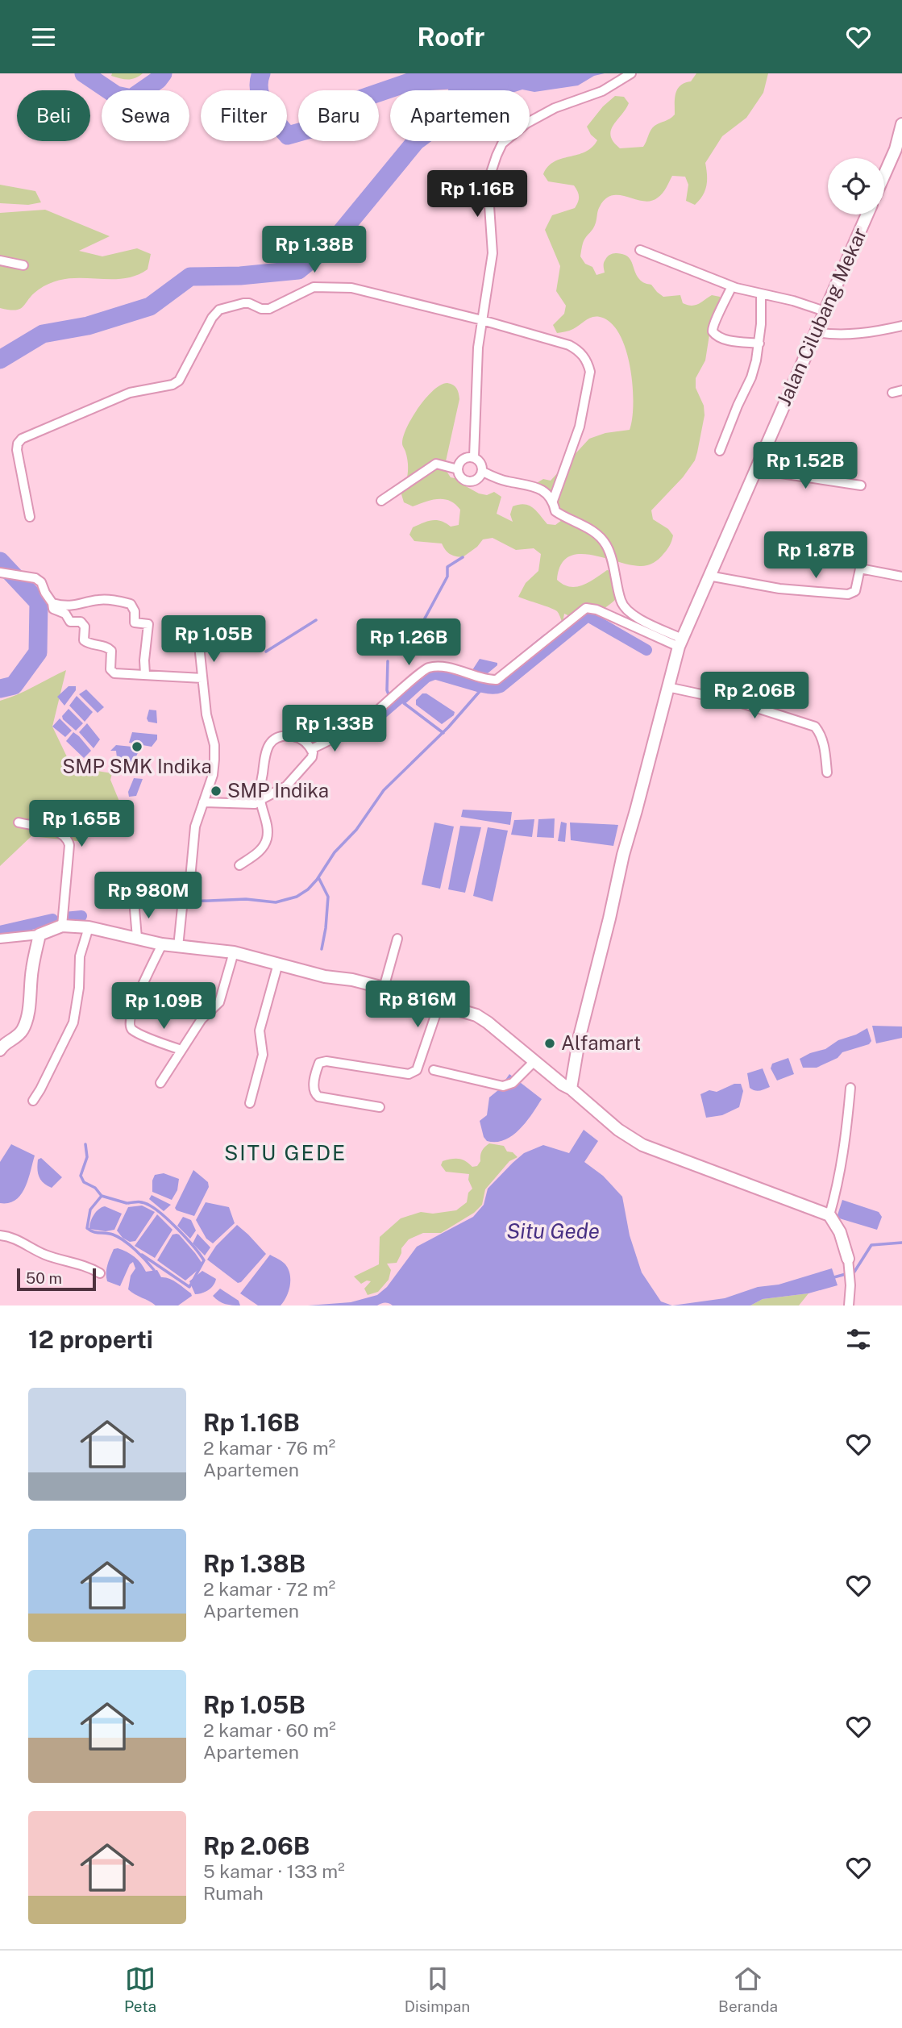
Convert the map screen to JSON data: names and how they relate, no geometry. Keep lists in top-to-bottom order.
{
  "streets": {
    "street": ["Jalan Cilubang Mekar"]
  },
  "districts": ["SITU GEDE"],
  "water": ["Situ Gede"],
  "places": ["SMP SMK Indika", "SMP Indika", "Alfamart"],
  "scale_bar": "50 m",
  "page": {
    "header": "Roofr",
    "chip": [
      "Beli",
      "Sewa",
      "Filter",
      "Baru",
      "Apartemen"
    ],
    "price": [
      "Rp 1.16B",
      "Rp 1.38B",
      "Rp 1.52B",
      "Rp 1.87B",
      "Rp 1.05B",
      "Rp 1.26B",
      "Rp 2.06B",
      "Rp 1.33B",
      "Rp 1.65B",
      "Rp 980M",
      "Rp 816M",
      "Rp 1.09B"
    ],
    "scale": "50 m",
    "heading": "12 properti",
    "list": [
      {
        "name": "Rp 1.16B",
        "note": "2 kamar · 76 m² · Apartemen"
      },
      {
        "name": "Rp 1.38B",
        "note": "2 kamar · 72 m² · Apartemen"
      },
      {
        "name": "Rp 1.05B",
        "note": "2 kamar · 60 m² · Apartemen"
      },
      {
        "name": "Rp 2.06B",
        "note": "5 kamar · 133 m² · Rumah"
      }
    ],
    "tabs": ["Peta", "Disimpan", "Beranda"]
  }
}
